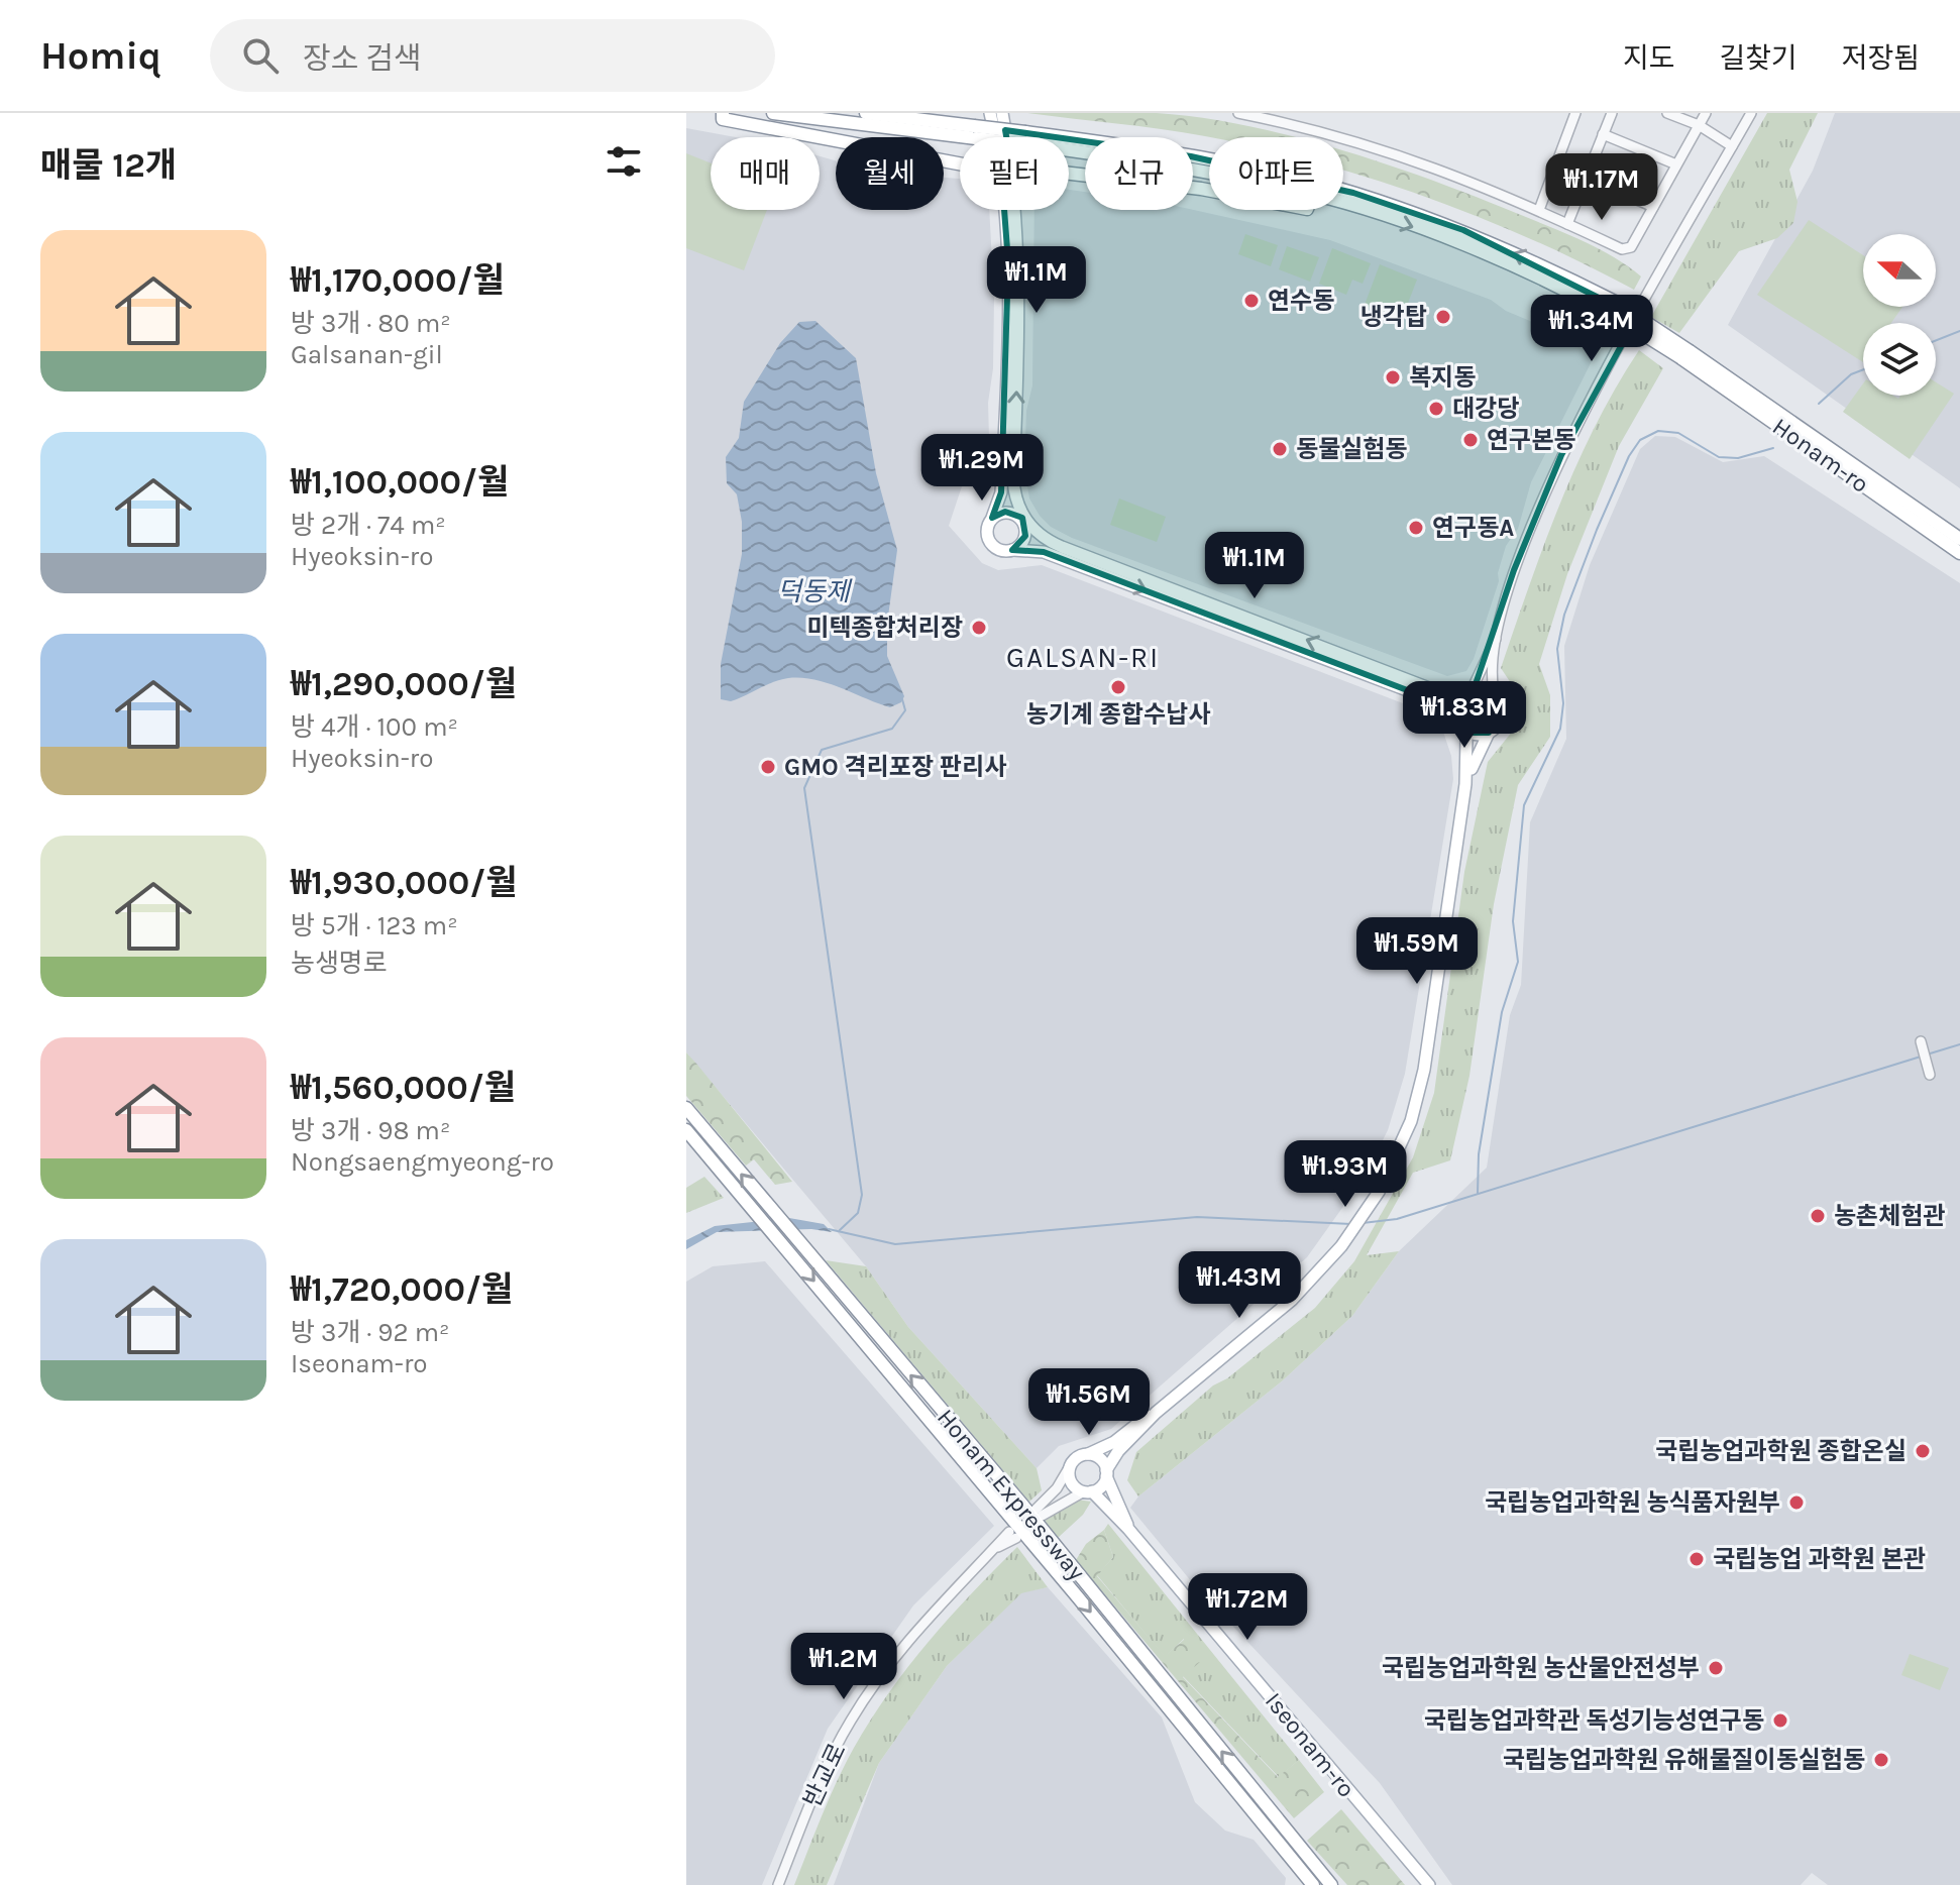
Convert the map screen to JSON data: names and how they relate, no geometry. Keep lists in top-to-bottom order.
{
  "streets": {
    "highway": ["Honam-ro", "Honam Expressway"],
    "main road": ["Iseonam-ro"],
    "street": ["반교로"]
  },
  "districts": ["GALSAN-RI"],
  "water": ["덕동제"],
  "places": [
    "연수동",
    "냉각탑",
    "복지동",
    "대강당",
    "연구본동",
    "동물실험동",
    "연구동A",
    "미텍종합처리장",
    "농기계 종합수납사",
    "GMO 격리포장 판리사",
    "농촌체험관",
    "국립농업과학원 종합온실",
    "국립농업과학원 농식품자원부",
    "국립농업 과학원 본관",
    "국립농업과학원 농산물안전성부",
    "국립농업과학관 독성기능성연구동",
    "국립농업과학원 유해물질이동실험동"
  ],
  "north": "left",
  "page": {
    "header": "Homiq",
    "search": "장소 검색",
    "nav": ["지도", "길찾기", "저장됨"],
    "heading": "매물 12개",
    "chip": [
      "매매",
      "월세",
      "필터",
      "신규",
      "아파트"
    ],
    "price": [
      "₩1.17M",
      "₩1.1M",
      "₩1.34M",
      "₩1.29M",
      "₩1.1M",
      "₩1.83M",
      "₩1.59M",
      "₩1.93M",
      "₩1.43M",
      "₩1.56M",
      "₩1.72M",
      "₩1.2M"
    ],
    "list": [
      {
        "name": "₩1,170,000/월",
        "note": "방 3개 · 80 m² · Galsanan-gil"
      },
      {
        "name": "₩1,100,000/월",
        "note": "방 2개 · 74 m² · Hyeoksin-ro"
      },
      {
        "name": "₩1,290,000/월",
        "note": "방 4개 · 100 m² · Hyeoksin-ro"
      },
      {
        "name": "₩1,930,000/월",
        "note": "방 5개 · 123 m² · 농생명로"
      },
      {
        "name": "₩1,560,000/월",
        "note": "방 3개 · 98 m² · Nongsaengmyeong-ro"
      },
      {
        "name": "₩1,720,000/월",
        "note": "방 3개 · 92 m² · Iseonam-ro"
      }
    ]
  }
}
